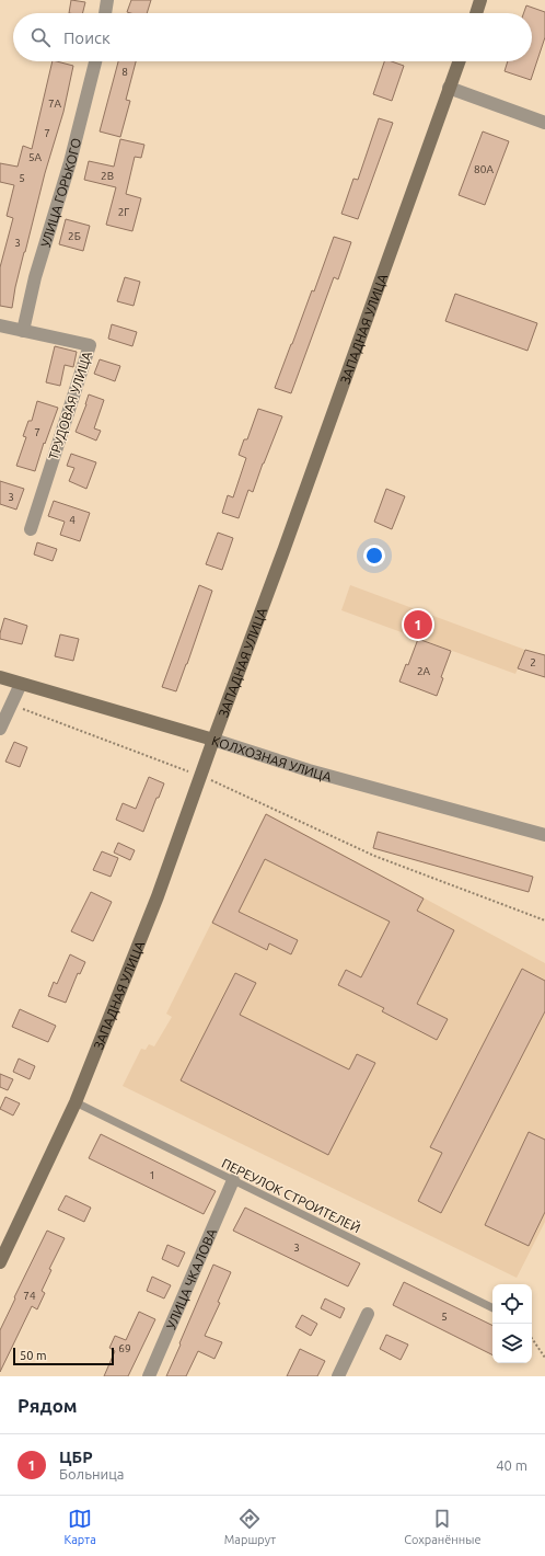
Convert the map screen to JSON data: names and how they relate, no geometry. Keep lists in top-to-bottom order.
{
  "streets": {
    "street": [
      "УЛИЦА ГОРЬКОГО",
      "ЗАПАДНАЯ УЛИЦА",
      "ТРУДОВАЯ УЛИЦА",
      "КОЛХОЗНАЯ УЛИЦА",
      "УЛИЦА ЧКАЛОВА"
    ],
    "lane": ["ПЕРЕУЛОК СТРОИТЕЛЕЙ"]
  },
  "crossings": [
    ["УЛИЦА ГОРЬКОГО", "ТРУДОВАЯ УЛИЦА"],
    ["ЗАПАДНАЯ УЛИЦА", "КОЛХОЗНАЯ УЛИЦА"],
    ["ЗАПАДНАЯ УЛИЦА", "ПЕРЕУЛОК СТРОИТЕЛЕЙ"],
    ["ПЕРЕУЛОК СТРОИТЕЛЕЙ", "УЛИЦА ЧКАЛОВА"]
  ],
  "house_numbers": [
    "8",
    "7А",
    "7",
    "5А",
    "80А",
    "2В",
    "5",
    "2Г",
    "2Б",
    "3",
    "7",
    "3",
    "4",
    "2",
    "2А",
    "1",
    "3",
    "74",
    "5",
    "69"
  ],
  "scale_bar": "50 m",
  "page": {
    "search": "Поиск",
    "pins": "1",
    "scale": "50 m",
    "heading": "Рядом",
    "list": [
      {
        "mark": "1",
        "name": "ЦБР",
        "note": "Больница",
        "value": "40 m"
      }
    ],
    "nav": ["Карта", "Маршрут", "Сохранённые"]
  }
}
